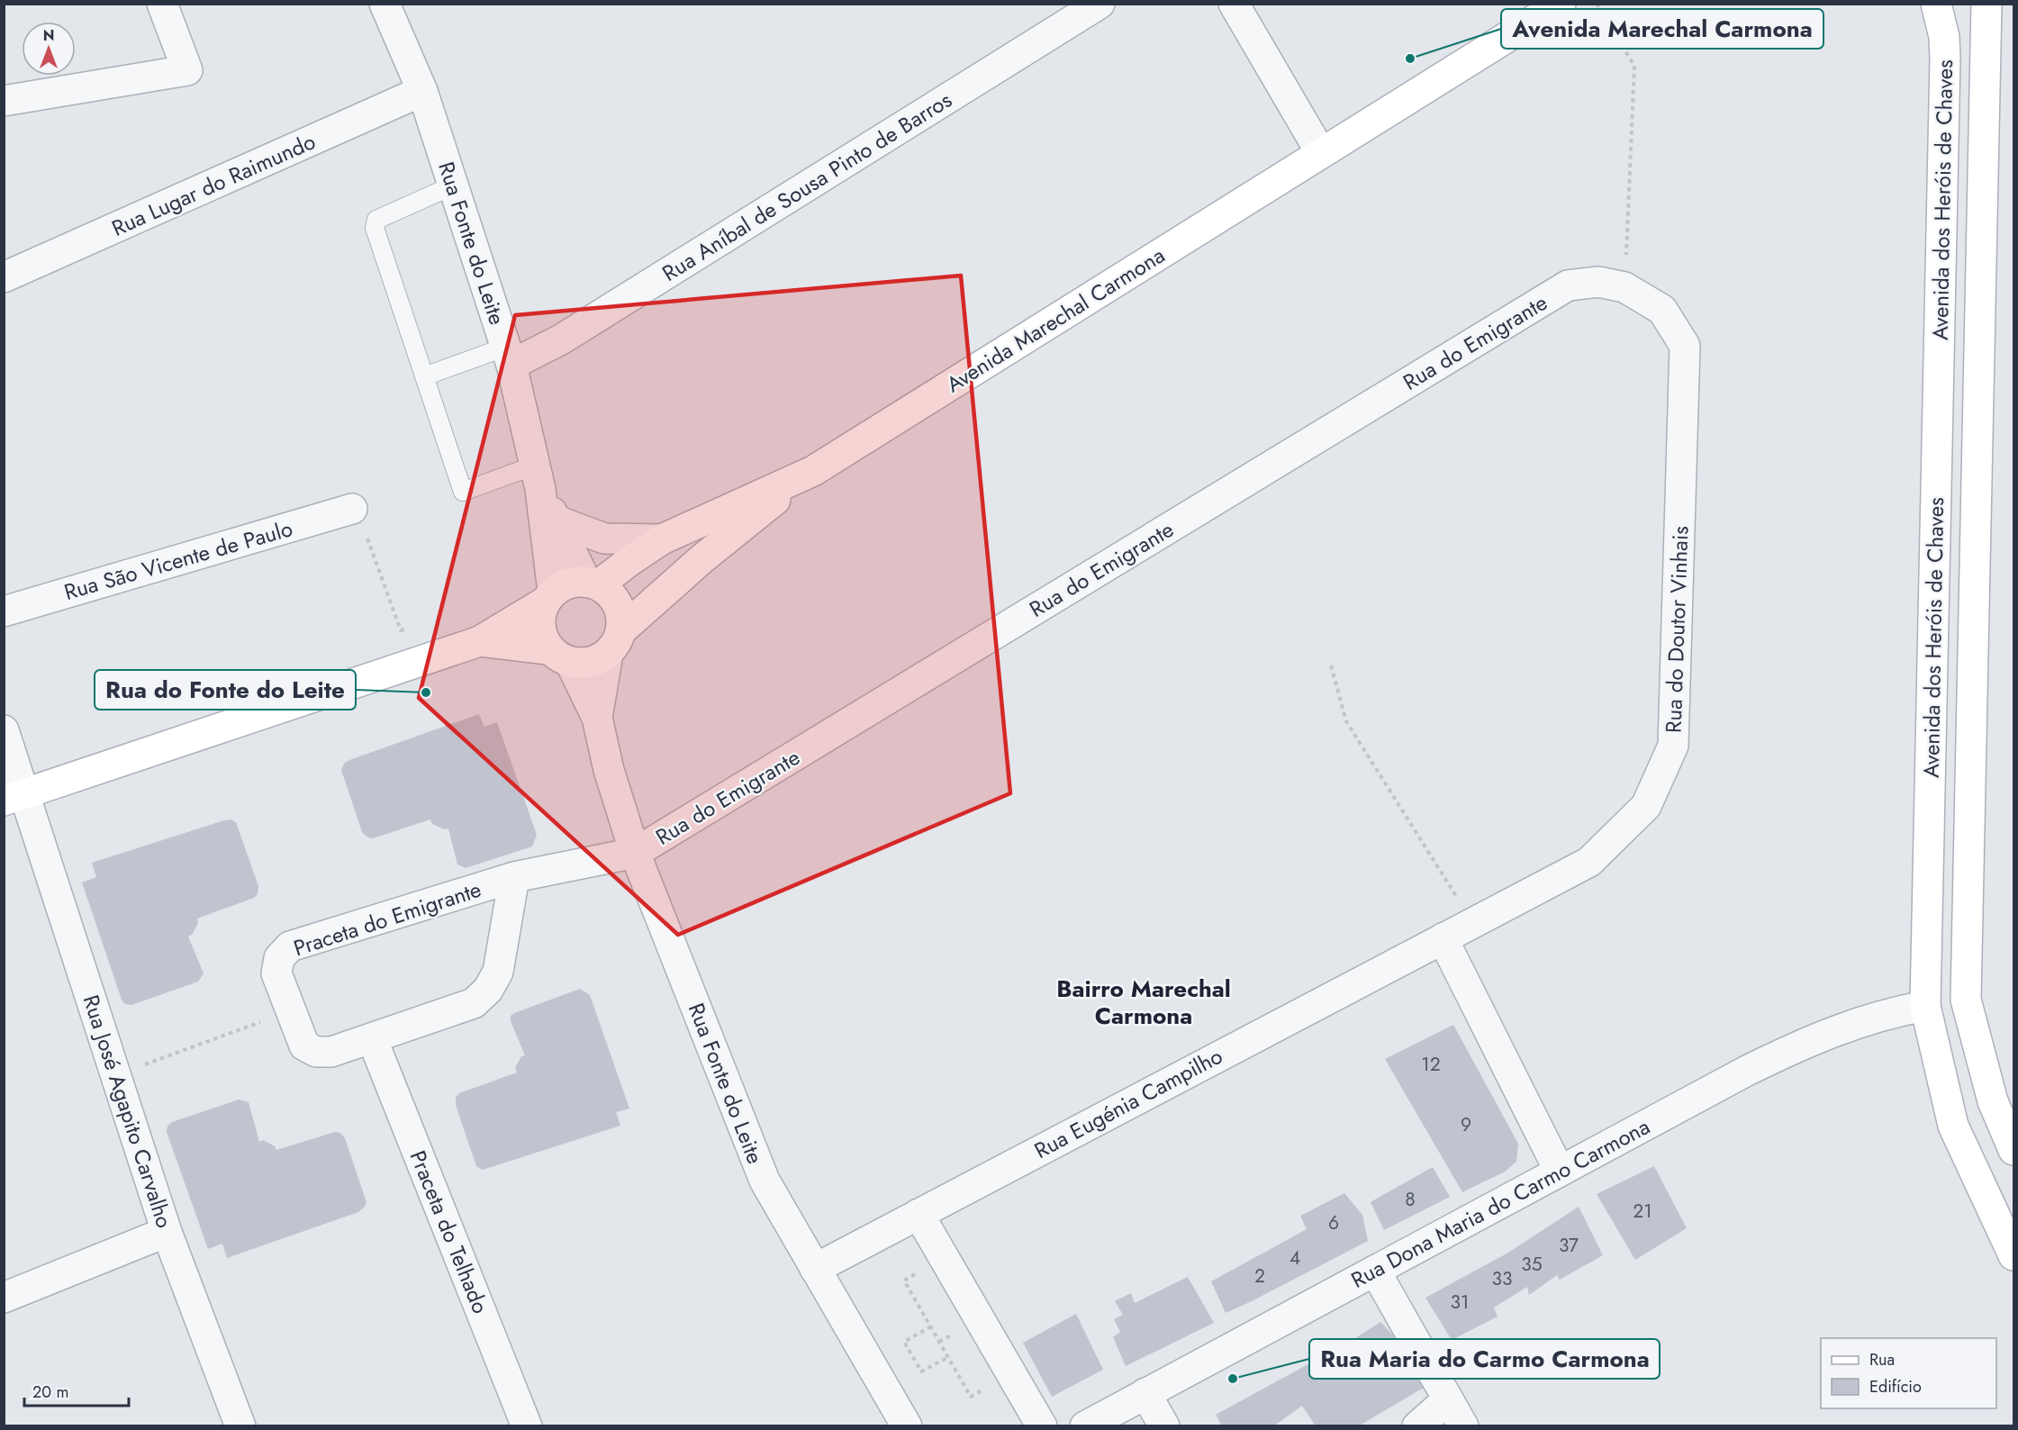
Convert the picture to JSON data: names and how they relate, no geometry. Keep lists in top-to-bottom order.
{
  "streets": {
    "main road": ["Avenida dos Heróis de Chaves", "Avenida Marechal Carmona"],
    "street": [
      "Rua Lugar do Raimundo",
      "Rua Aníbal de Sousa Pinto de Barros",
      "Rua Fonte do Leite",
      "Rua do Emigrante",
      "Rua São Vicente de Paulo",
      "Rua do Doutor Vinhais",
      "Praceta do Emigrante",
      "Rua Eugénia Campilho",
      "Rua José Agapito Carvalho",
      "Rua Dona Maria do Carmo Carmona",
      "Praceta do Telhado"
    ]
  },
  "crossings": [
    ["Rua Lugar do Raimundo", "Rua Fonte do Leite"],
    ["Rua Aníbal de Sousa Pinto de Barros", "Rua Fonte do Leite"],
    ["Avenida dos Heróis de Chaves", "Rua Dona Maria do Carmo Carmona"],
    ["Rua Fonte do Leite", "Rua do Emigrante"],
    ["Rua Fonte do Leite", "Praceta do Emigrante"],
    ["Rua Fonte do Leite", "Rua Eugénia Campilho"],
    ["Rua do Emigrante", "Rua do Doutor Vinhais"],
    ["Rua do Emigrante", "Praceta do Emigrante"],
    ["Rua do Doutor Vinhais", "Rua Eugénia Campilho"],
    ["Praceta do Emigrante", "Praceta do Telhado"]
  ],
  "districts": ["Bairro Marechal Carmona"],
  "places": ["Avenida Marechal Carmona", "Rua do Fonte do Leite", "Rua Maria do Carmo Carmona"],
  "house_numbers": [
    "12",
    "9",
    "8",
    "21",
    "6",
    "37",
    "4",
    "35",
    "2",
    "33",
    "31"
  ],
  "legend": ["Rua", "Edifício"],
  "scale_bar": "20 m",
  "north": "top"
}
